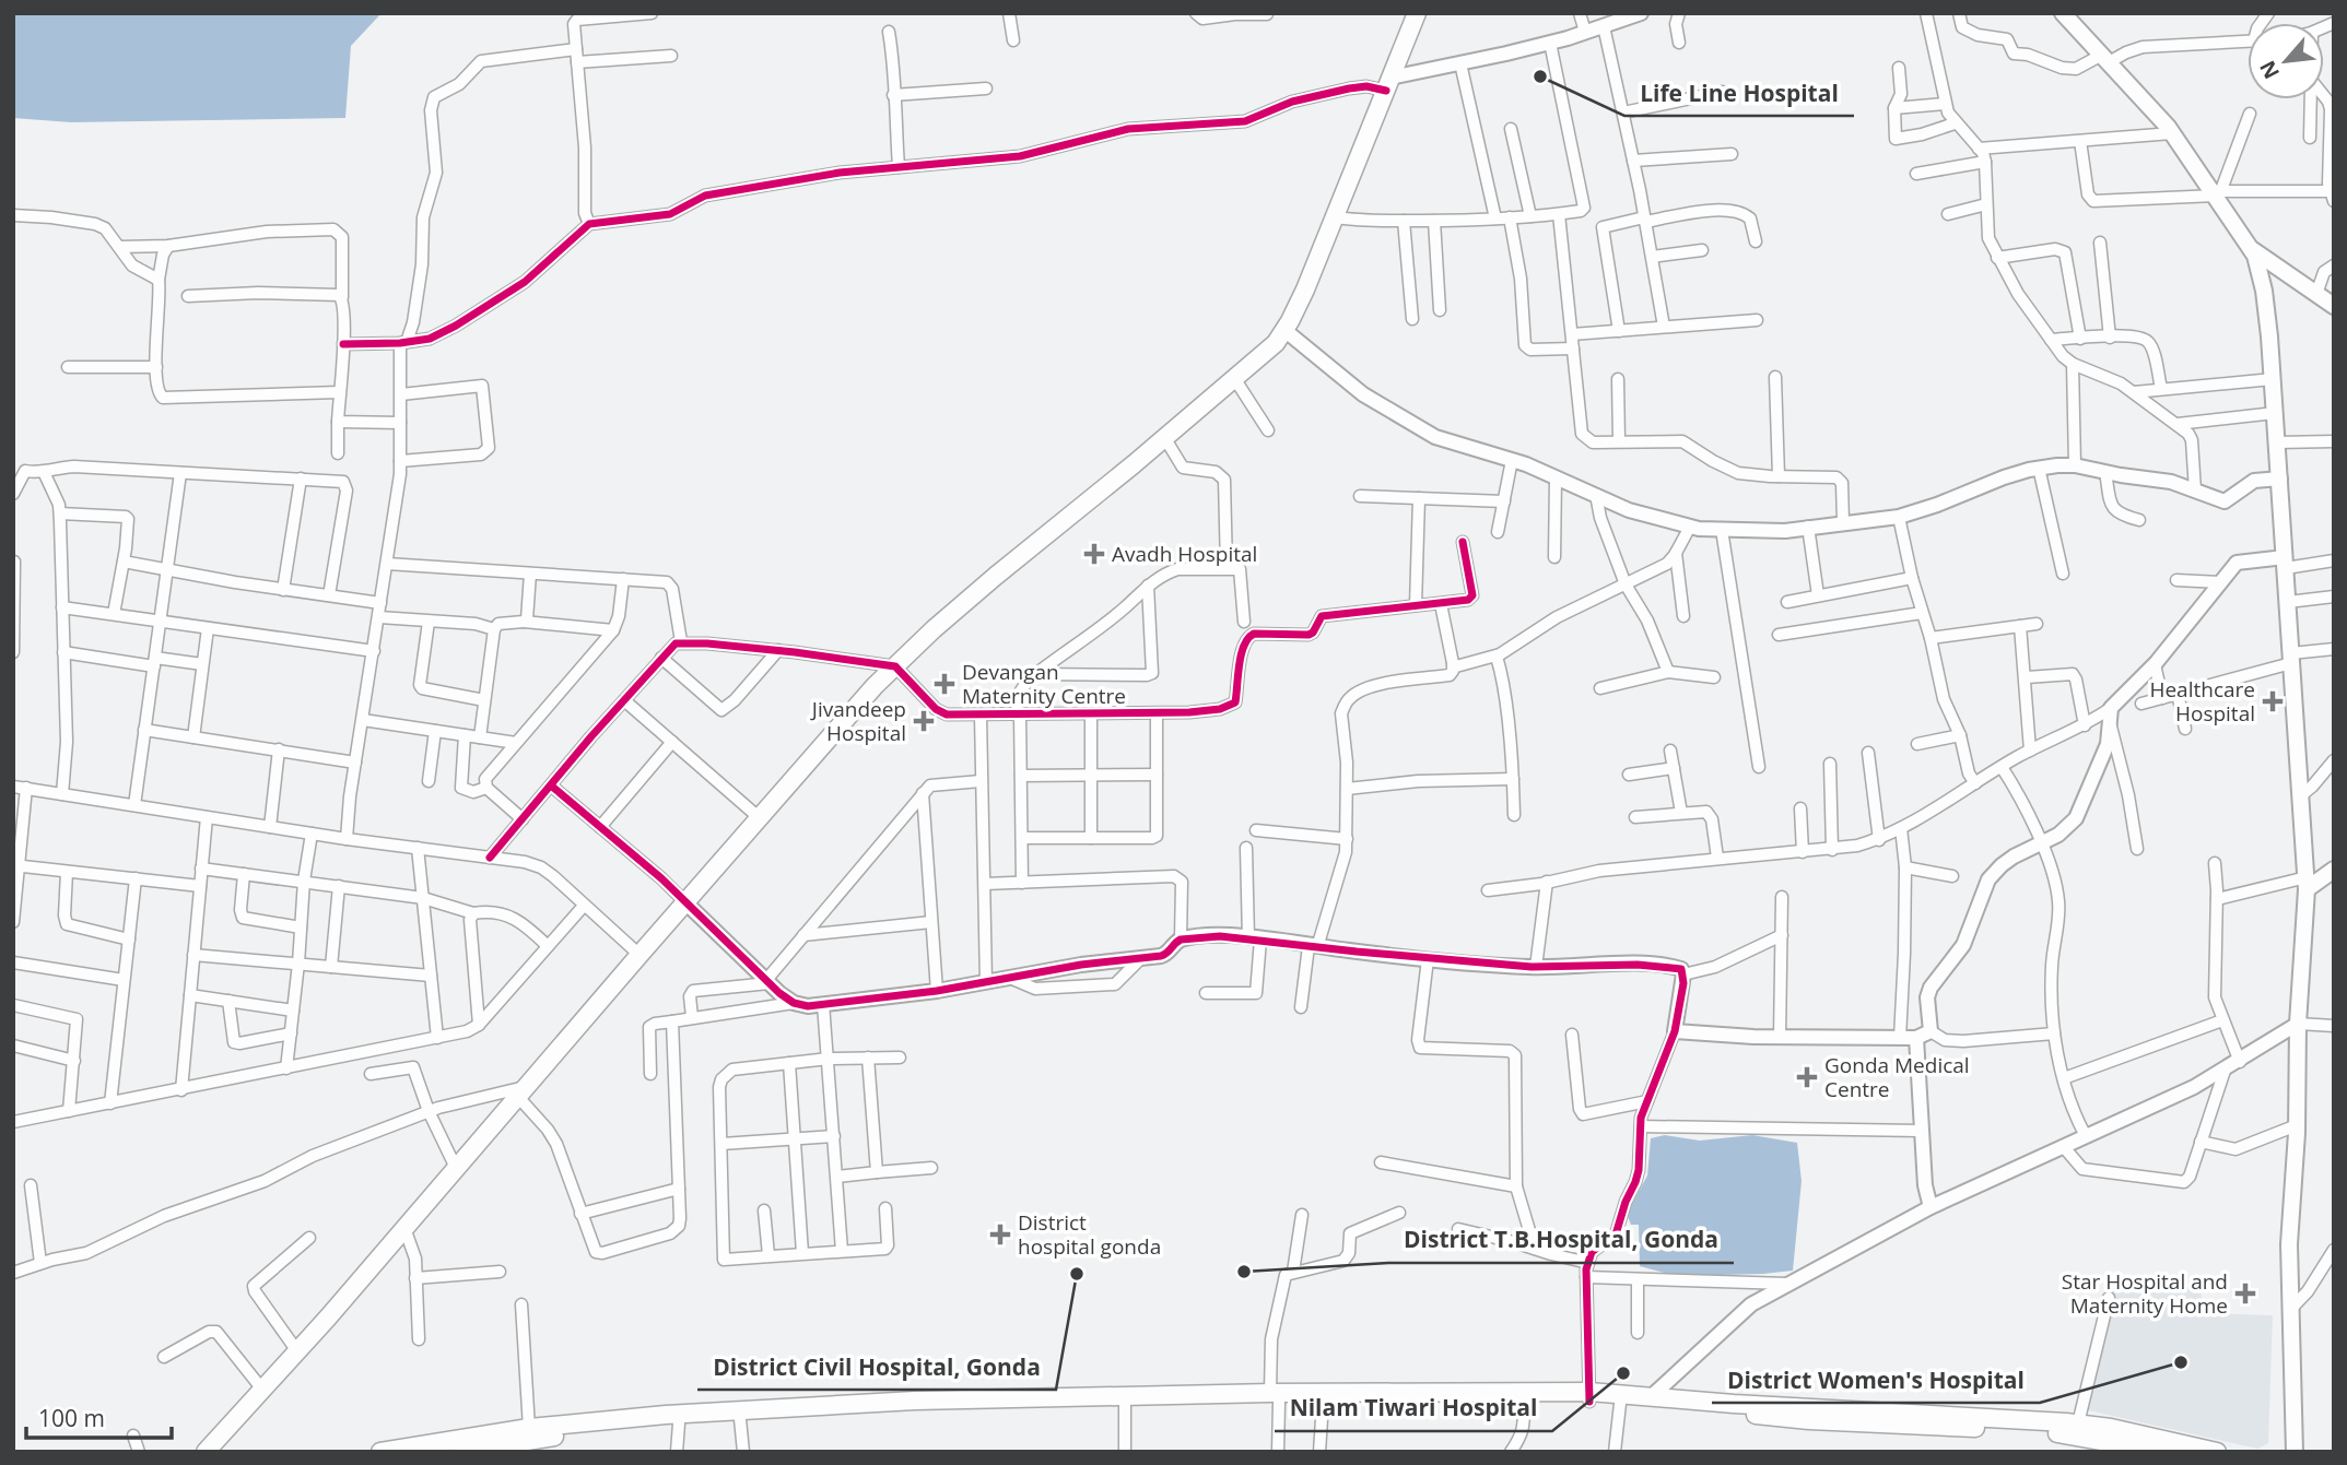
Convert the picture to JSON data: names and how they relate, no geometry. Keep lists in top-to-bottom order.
{
  "places": {
    "other": [
      "Life Line Hospital",
      "District T.B.Hospital, Gonda",
      "District Civil Hospital, Gonda",
      "District Women's Hospital",
      "Nilam Tiwari Hospital"
    ],
    "health": [
      "Avadh Hospital",
      "Devangan Maternity Centre",
      "Healthcare Hospital",
      "Jivandeep Hospital",
      "Gonda Medical Centre",
      "District hospital gonda",
      "Star Hospital and Maternity Home"
    ]
  },
  "scale_bar": "100 m",
  "north": "bottom left"
}
